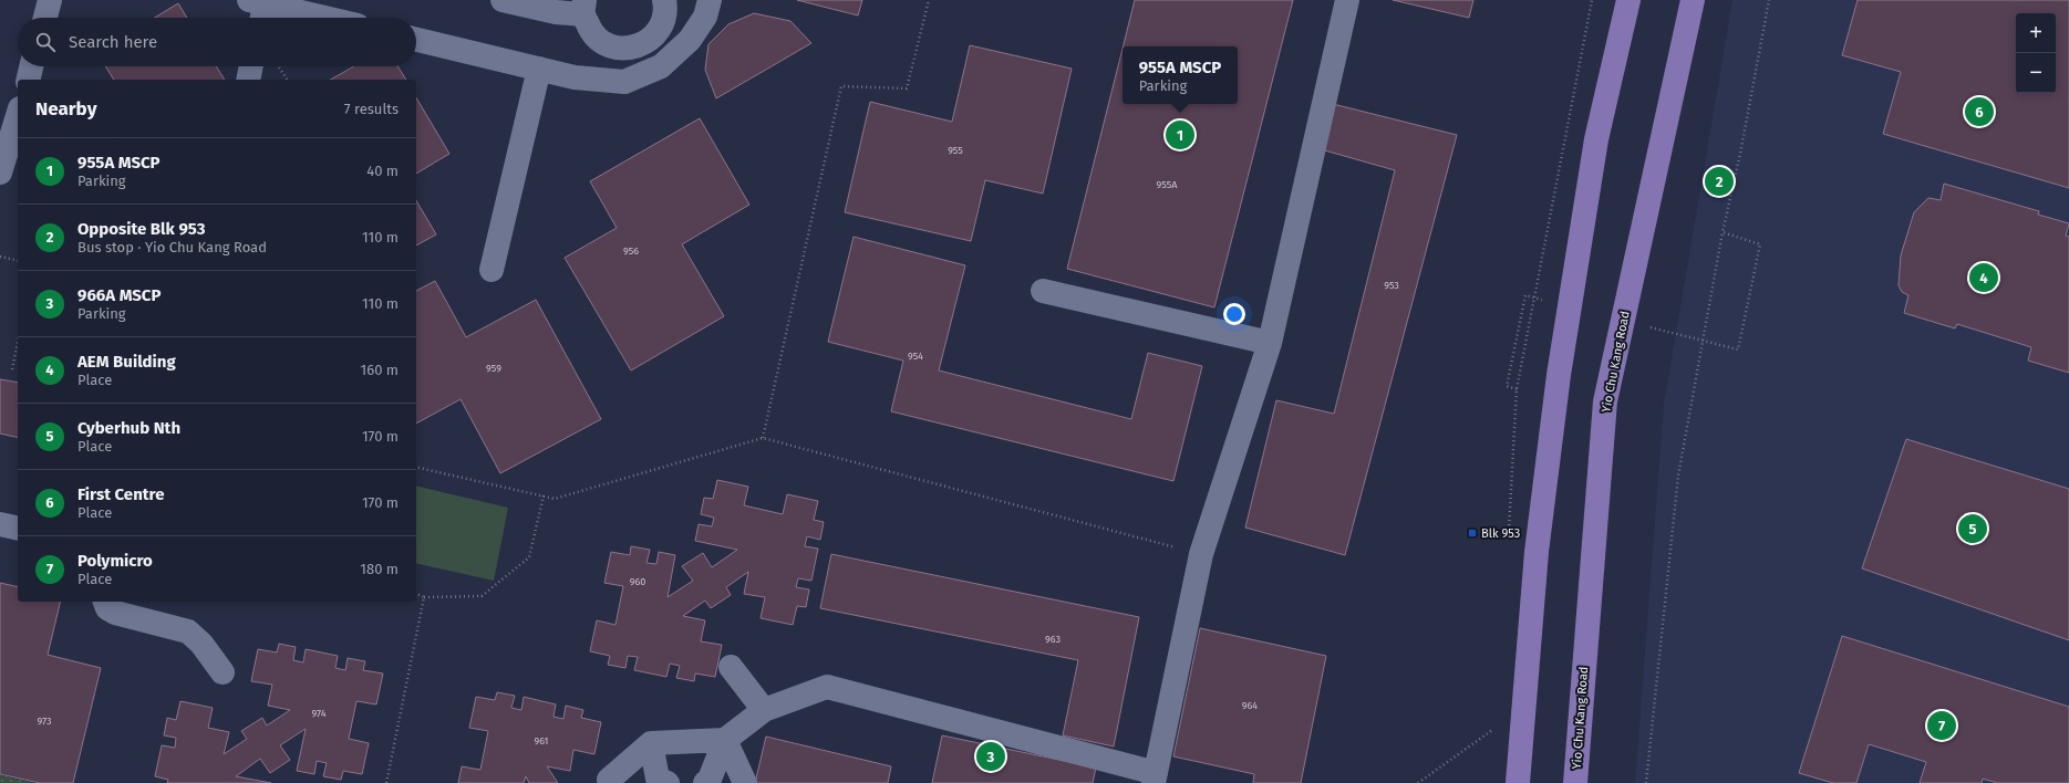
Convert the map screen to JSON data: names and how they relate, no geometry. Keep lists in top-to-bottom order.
{
  "streets": {
    "main road": ["Yio Chu Kang Road"]
  },
  "places": {
    "transit": ["Blk 953"]
  },
  "house_numbers": [
    "955",
    "955A",
    "956",
    "953",
    "954",
    "959",
    "960",
    "963",
    "964",
    "974",
    "973",
    "961"
  ],
  "page": {
    "map_buttons": ["+", "−"],
    "search": "Search here",
    "popup": ["955A MSCP", "Parking"],
    "heading": ["Nearby", "7 results"],
    "pins": [
      "6",
      "1",
      "2",
      "4",
      "5",
      "7",
      "3"
    ],
    "list": [
      {
        "mark": "1",
        "name": "955A MSCP",
        "note": "Parking",
        "value": "40 m"
      },
      {
        "mark": "2",
        "name": "Opposite Blk 953",
        "note": "Bus stop · Yio Chu Kang Road",
        "value": "110 m"
      },
      {
        "mark": "3",
        "name": "966A MSCP",
        "note": "Parking",
        "value": "110 m"
      },
      {
        "mark": "4",
        "name": "AEM Building",
        "note": "Place",
        "value": "160 m"
      },
      {
        "mark": "5",
        "name": "Cyberhub Nth",
        "note": "Place",
        "value": "170 m"
      },
      {
        "mark": "6",
        "name": "First Centre",
        "note": "Place",
        "value": "170 m"
      },
      {
        "mark": "7",
        "name": "Polymicro",
        "note": "Place",
        "value": "180 m"
      }
    ]
  }
}
